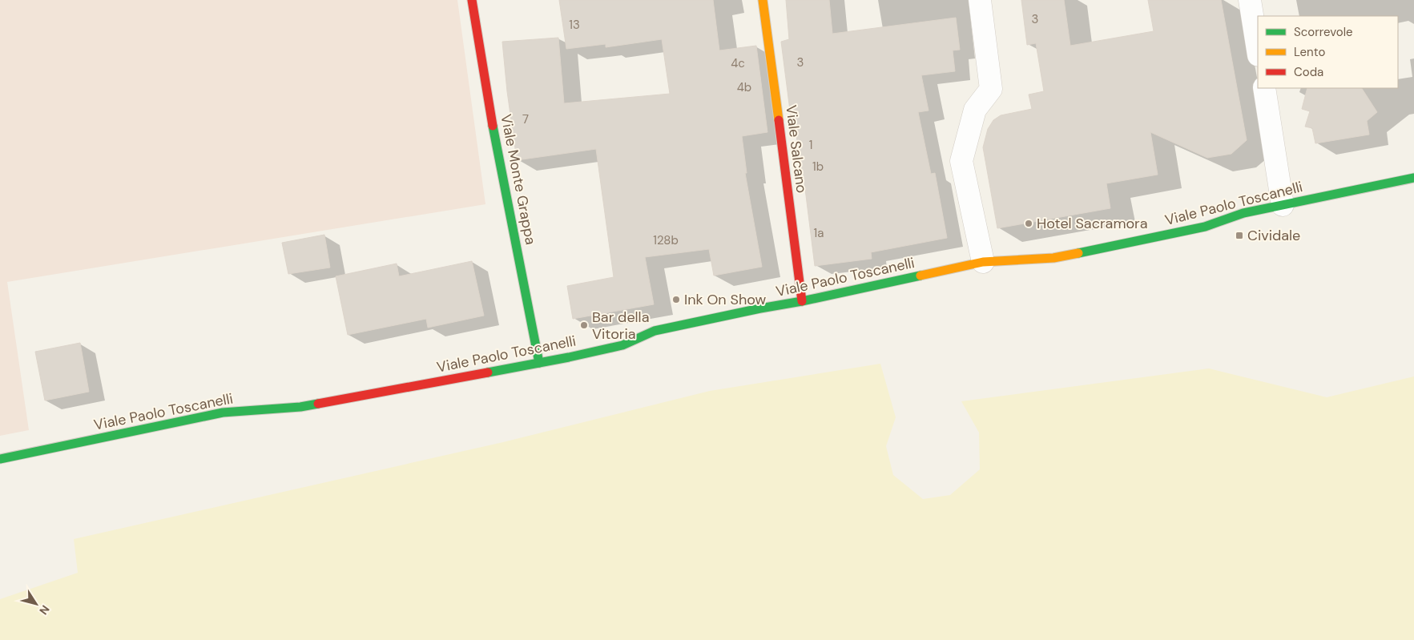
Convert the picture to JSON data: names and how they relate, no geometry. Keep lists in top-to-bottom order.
{
  "streets": {
    "street": ["Viale Salcano", "Viale Monte Grappa", "Viale Paolo Toscanelli"]
  },
  "crossings": [
    ["Viale Salcano", "Viale Paolo Toscanelli"],
    ["Viale Monte Grappa", "Viale Paolo Toscanelli"]
  ],
  "places": {
    "other": ["Hotel Sacramora", "Ink On Show", "Bar della Vitoria"],
    "transit": ["Cividale"]
  },
  "house_numbers": [
    "3",
    "13",
    "3",
    "4c",
    "4b",
    "7",
    "1",
    "1b",
    "1a",
    "128b"
  ],
  "legend": ["Scorrevole", "Lento", "Coda"],
  "north": "bottom right"
}
